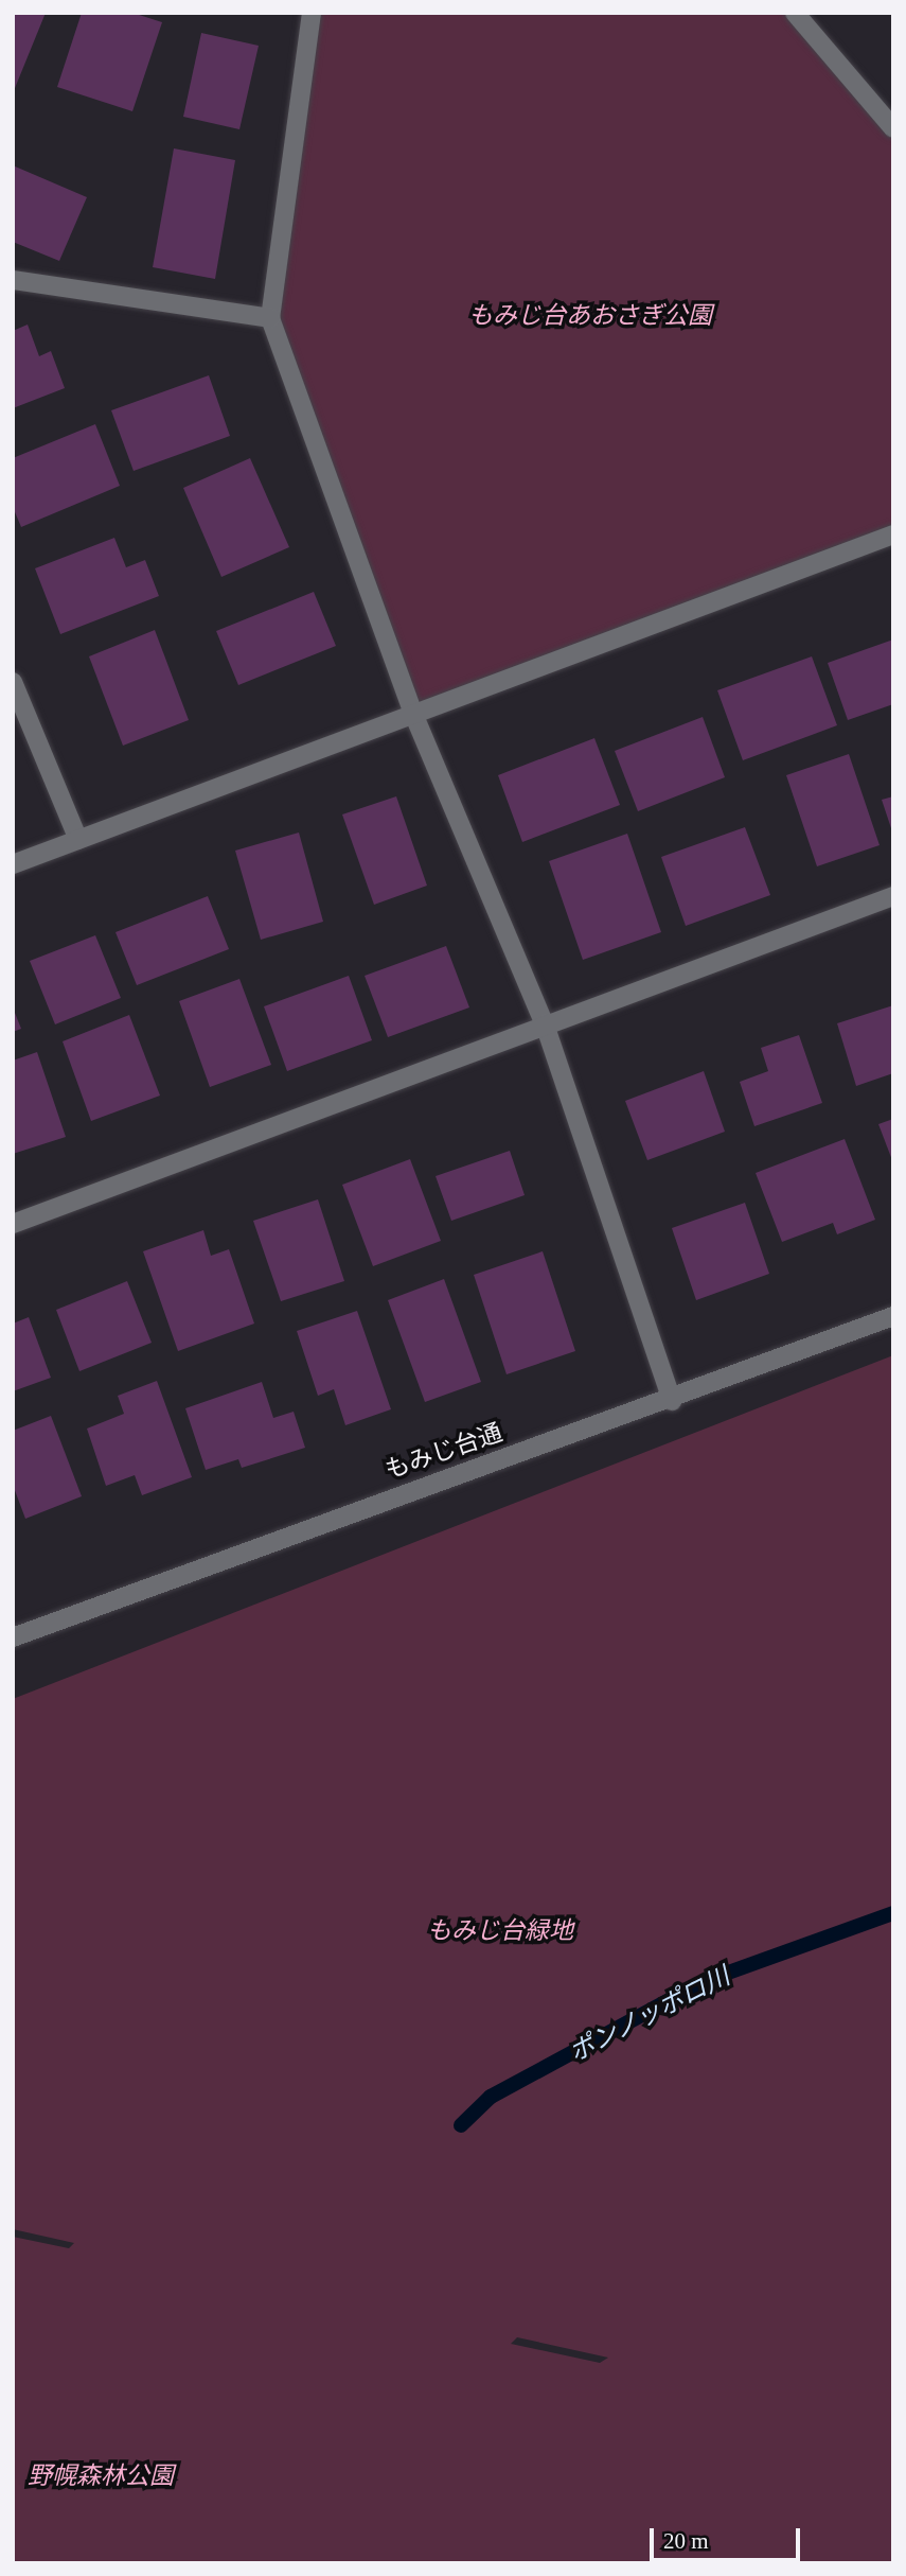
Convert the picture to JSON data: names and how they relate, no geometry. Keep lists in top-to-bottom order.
{
  "streets": {
    "street": ["もみじ台通"]
  },
  "water": ["ポンノッポロ川"],
  "parks": ["もみじ台あおさぎ公園", "もみじ台緑地", "野幌森林公園"],
  "scale_bar": "20 m"
}
